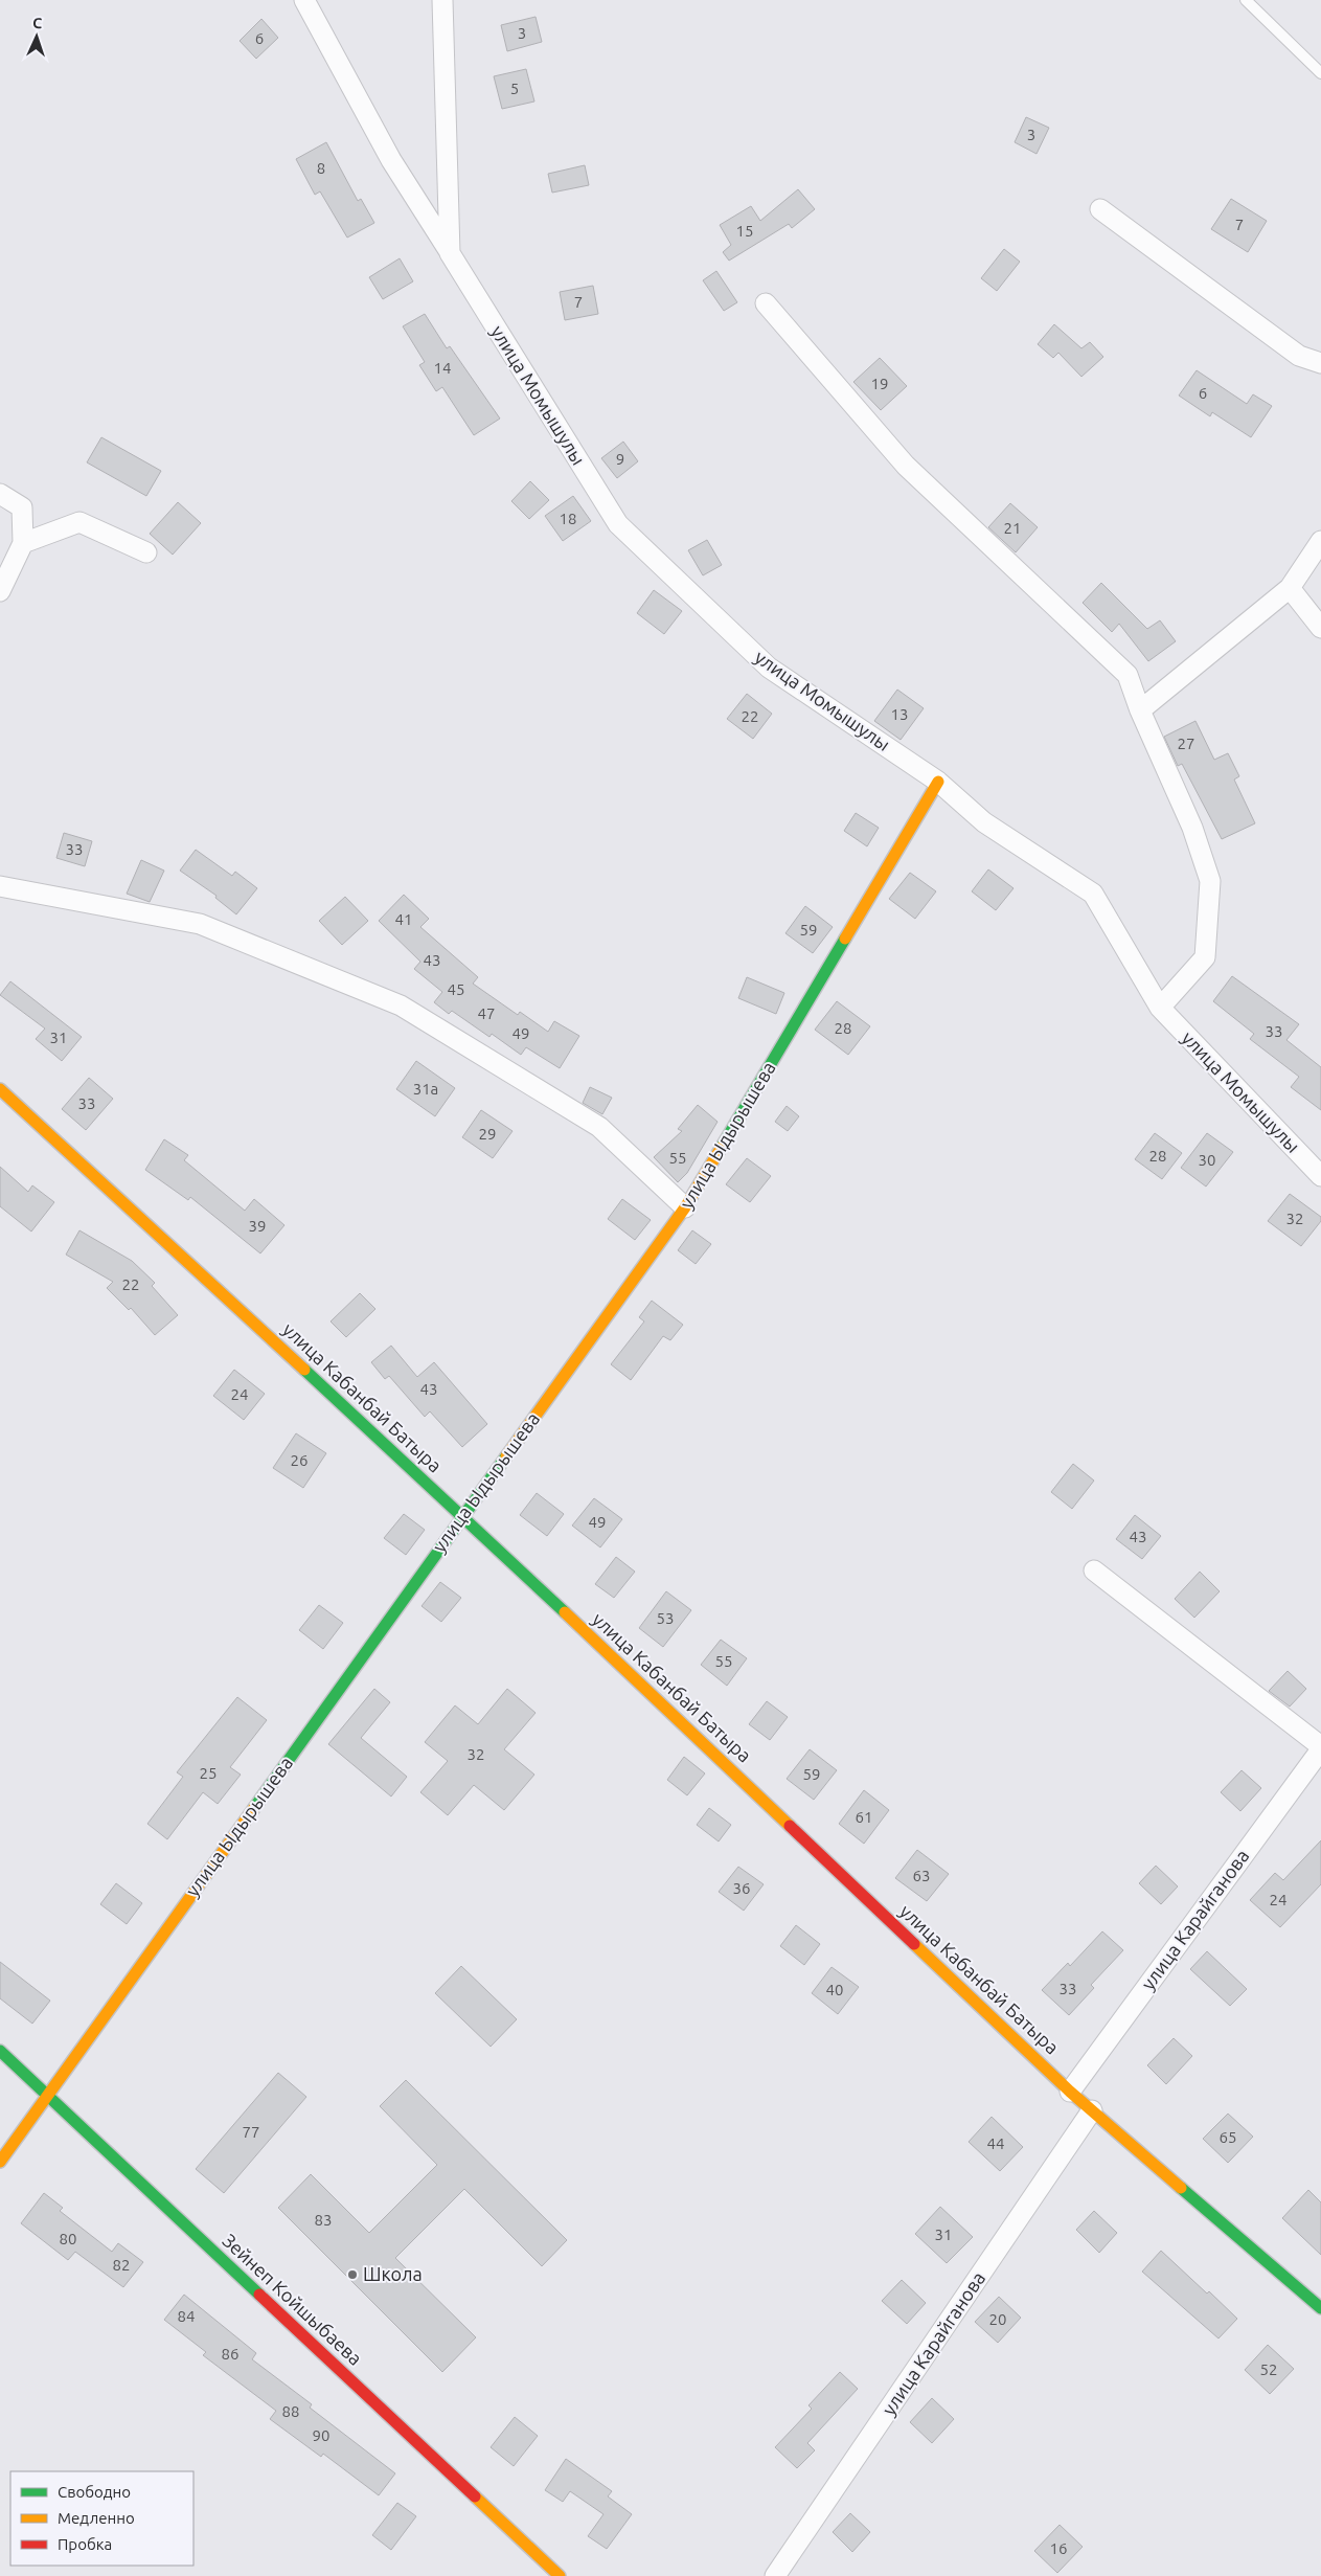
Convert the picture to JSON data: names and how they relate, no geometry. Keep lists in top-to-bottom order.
{
  "streets": {
    "street": [
      "улица Момышулы",
      "улица Ыдырышева",
      "улица Кабанбай Батыра",
      "улица Карайганова",
      "Зейнеп Койшыбаева"
    ]
  },
  "crossings": [
    ["улица Момышулы", "улица Ыдырышева"],
    ["улица Ыдырышева", "улица Кабанбай Батыра"],
    ["улица Ыдырышева", "Зейнеп Койшыбаева"],
    ["улица Кабанбай Батыра", "улица Карайганова"]
  ],
  "places": ["Школа"],
  "house_numbers": [
    "3",
    "6",
    "5",
    "3",
    "8",
    "7",
    "15",
    "7",
    "14",
    "19",
    "6",
    "9",
    "18",
    "21",
    "13",
    "22",
    "27",
    "33",
    "41",
    "59",
    "43",
    "45",
    "47",
    "28",
    "33",
    "49",
    "31",
    "31а",
    "33",
    "29",
    "28",
    "55",
    "30",
    "32",
    "39",
    "22",
    "43",
    "24",
    "26",
    "49",
    "43",
    "53",
    "55",
    "32",
    "25",
    "59",
    "61",
    "63",
    "36",
    "24",
    "33",
    "40",
    "77",
    "65",
    "44",
    "83",
    "31",
    "80",
    "82",
    "84",
    "20",
    "86",
    "52",
    "88",
    "90",
    "16"
  ],
  "legend": ["Свободно", "Медленно", "Пробка"],
  "north": "top"
}
